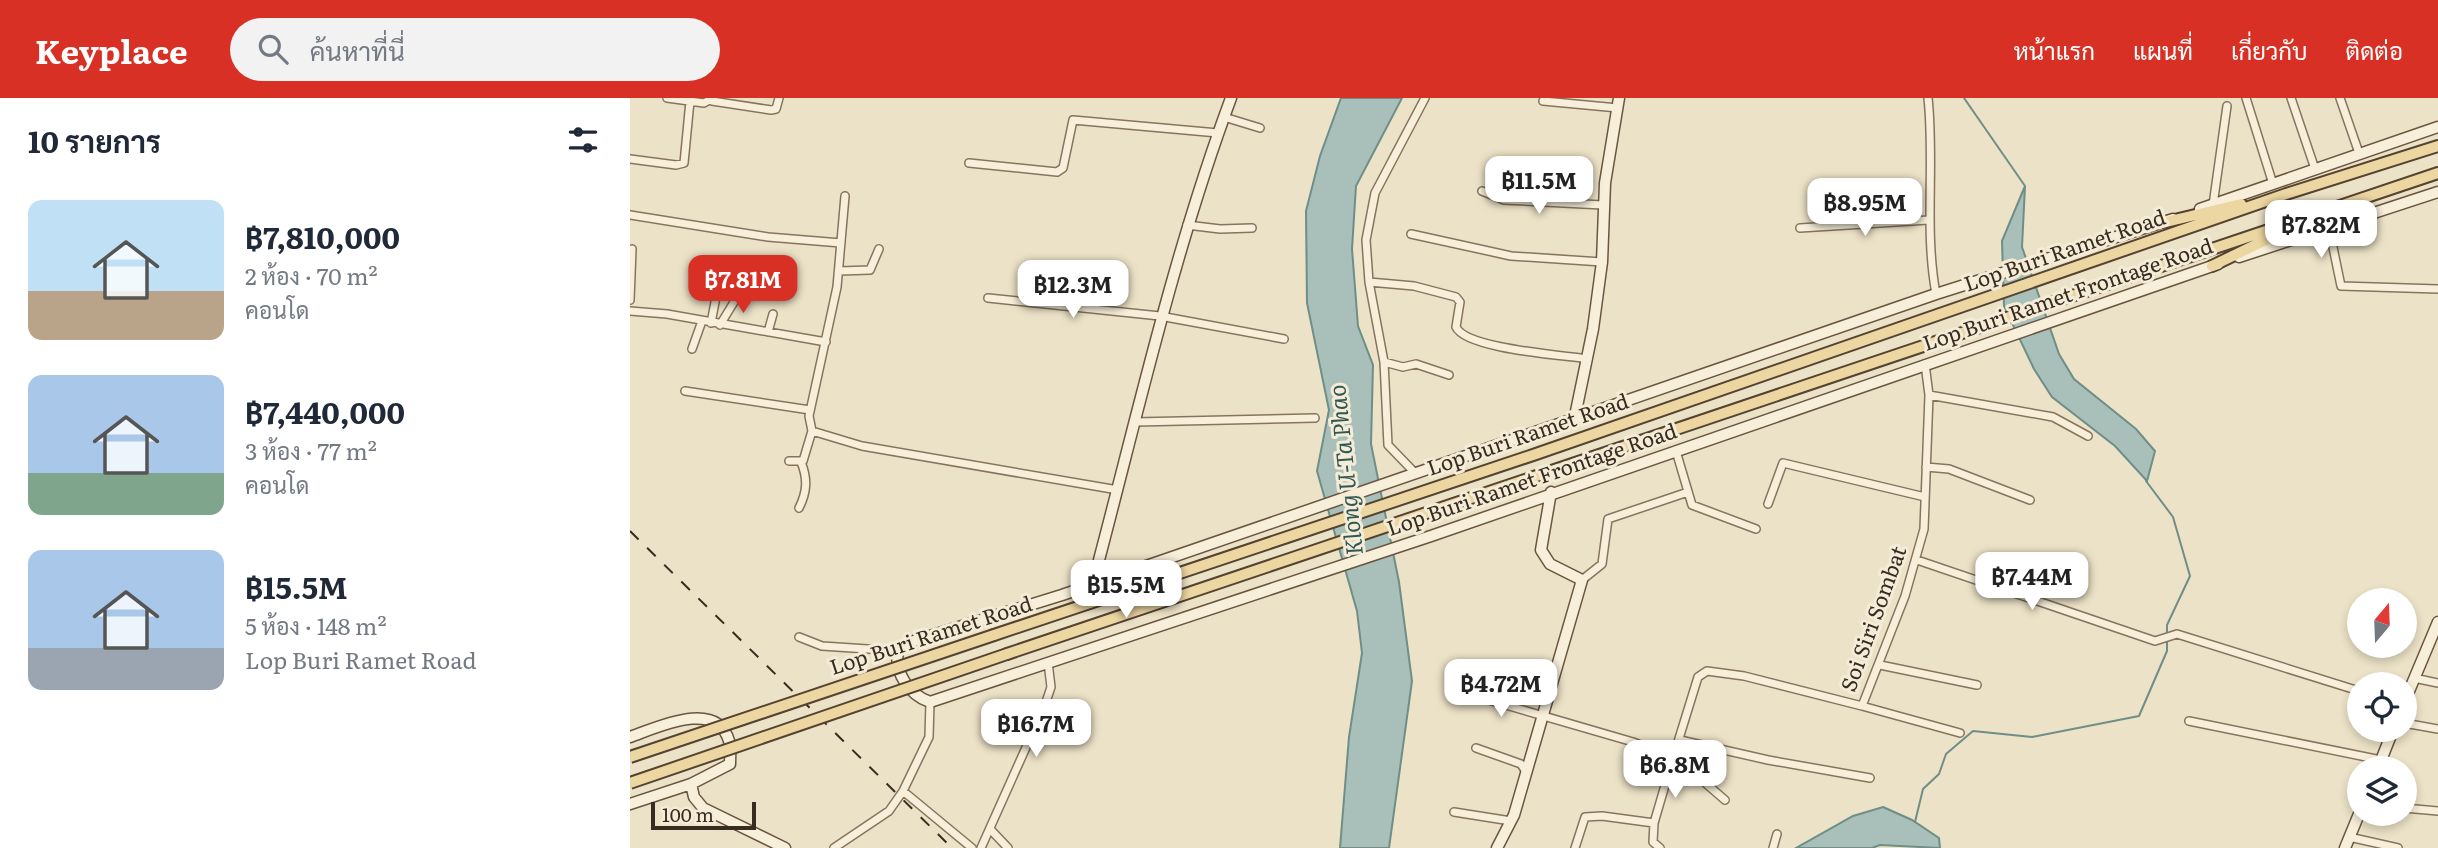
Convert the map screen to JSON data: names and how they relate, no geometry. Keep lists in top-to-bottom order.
{
  "streets": {
    "main road": ["Lop Buri Ramet Road", "Lop Buri Ramet Frontage Road"],
    "street": ["Soi Siri Sombat"]
  },
  "crossings": [
    ["Lop Buri Ramet Frontage Road", "Soi Siri Sombat"]
  ],
  "water": ["Klong U-Ta Phao"],
  "scale_bar": "100 m",
  "north": "top",
  "page": {
    "header": "Keyplace",
    "search": "ค้นหาที่นี่",
    "nav": [
      "หน้าแรก",
      "แผนที่",
      "เกี่ยวกับ",
      "ติดต่อ"
    ],
    "heading": "10 รายการ",
    "price": [
      "฿11.5M",
      "฿8.95M",
      "฿7.82M",
      "฿7.81M",
      "฿12.3M",
      "฿7.44M",
      "฿15.5M",
      "฿4.72M",
      "฿16.7M",
      "฿6.8M"
    ],
    "list": [
      {
        "name": "฿7,810,000",
        "note": "2 ห้อง · 70 m² · คอนโด"
      },
      {
        "name": "฿7,440,000",
        "note": "3 ห้อง · 77 m² · คอนโด"
      },
      {
        "name": "฿15.5M",
        "note": "5 ห้อง · 148 m² · Lop Buri Ramet Road"
      }
    ],
    "scale": "100 m"
  }
}
